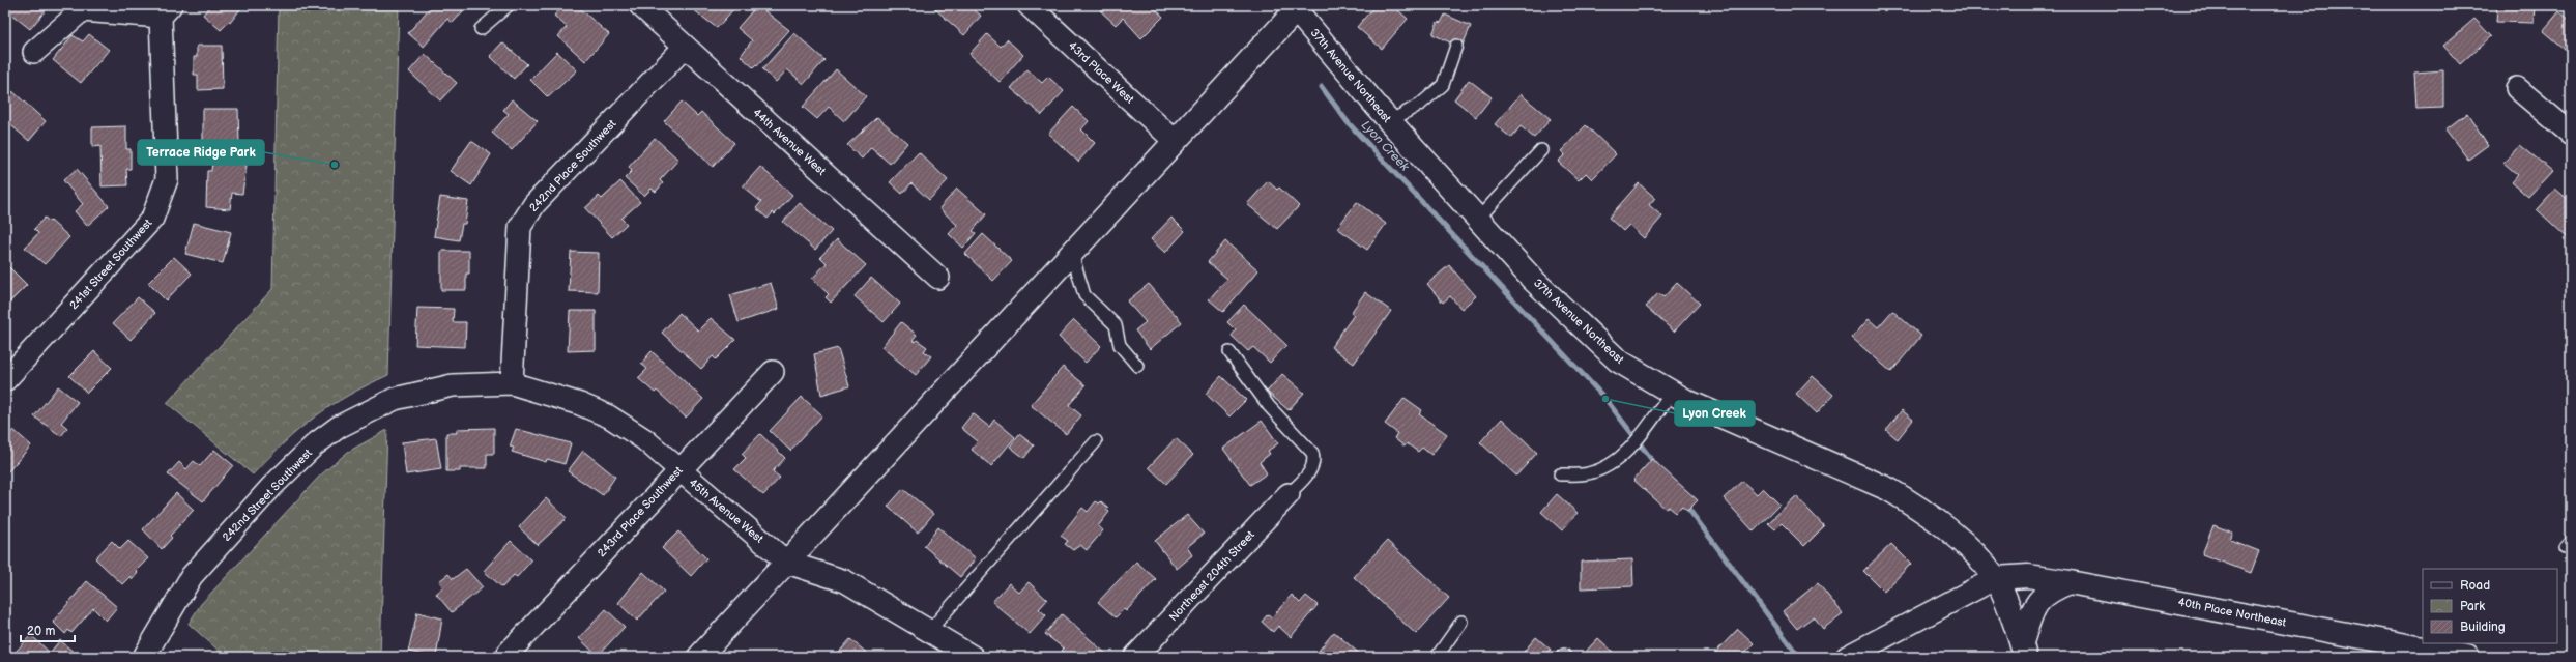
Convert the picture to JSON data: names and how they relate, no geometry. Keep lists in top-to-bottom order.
{
  "streets": {
    "street": [
      "43rd Place West",
      "37th Avenue Northeast",
      "44th Avenue West",
      "242nd Place Southwest",
      "241st Street Southwest",
      "242nd Street Southwest",
      "45th Avenue West",
      "243rd Place Southwest",
      "Northeast 204th Street",
      "40th Place Northeast"
    ]
  },
  "crossings": [
    ["37th Avenue Northeast", "40th Place Northeast"],
    ["44th Avenue West", "242nd Place Southwest"],
    ["242nd Place Southwest", "242nd Street Southwest"],
    ["242nd Place Southwest", "45th Avenue West"],
    ["242nd Street Southwest", "45th Avenue West"],
    ["45th Avenue West", "243rd Place Southwest"]
  ],
  "water": ["Lyon Creek"],
  "places": ["Terrace Ridge Park", "Lyon Creek"],
  "legend": ["Road", "Park", "Building"],
  "scale_bar": "20 m"
}
